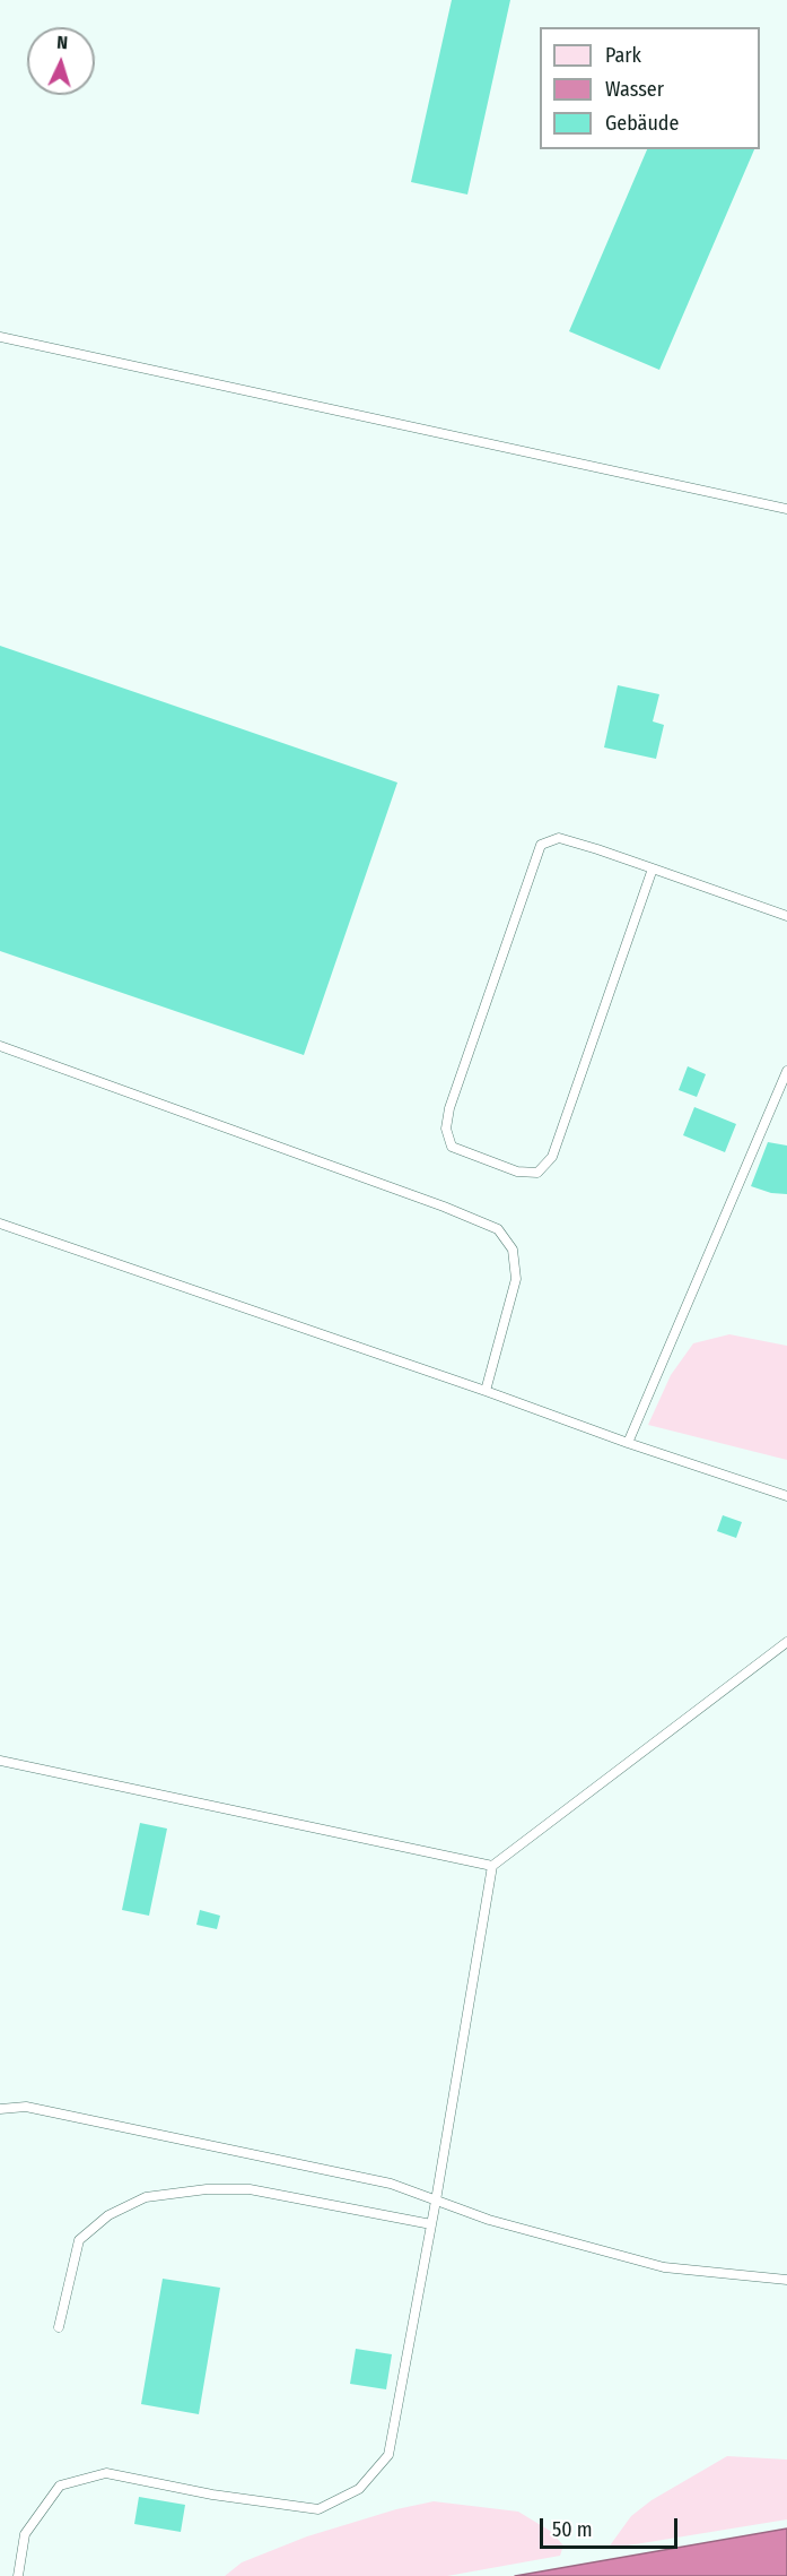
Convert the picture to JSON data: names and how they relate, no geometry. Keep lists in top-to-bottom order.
{
  "legend": ["Park", "Wasser", "Gebäude"],
  "scale_bar": "50 m",
  "north": "top"
}
